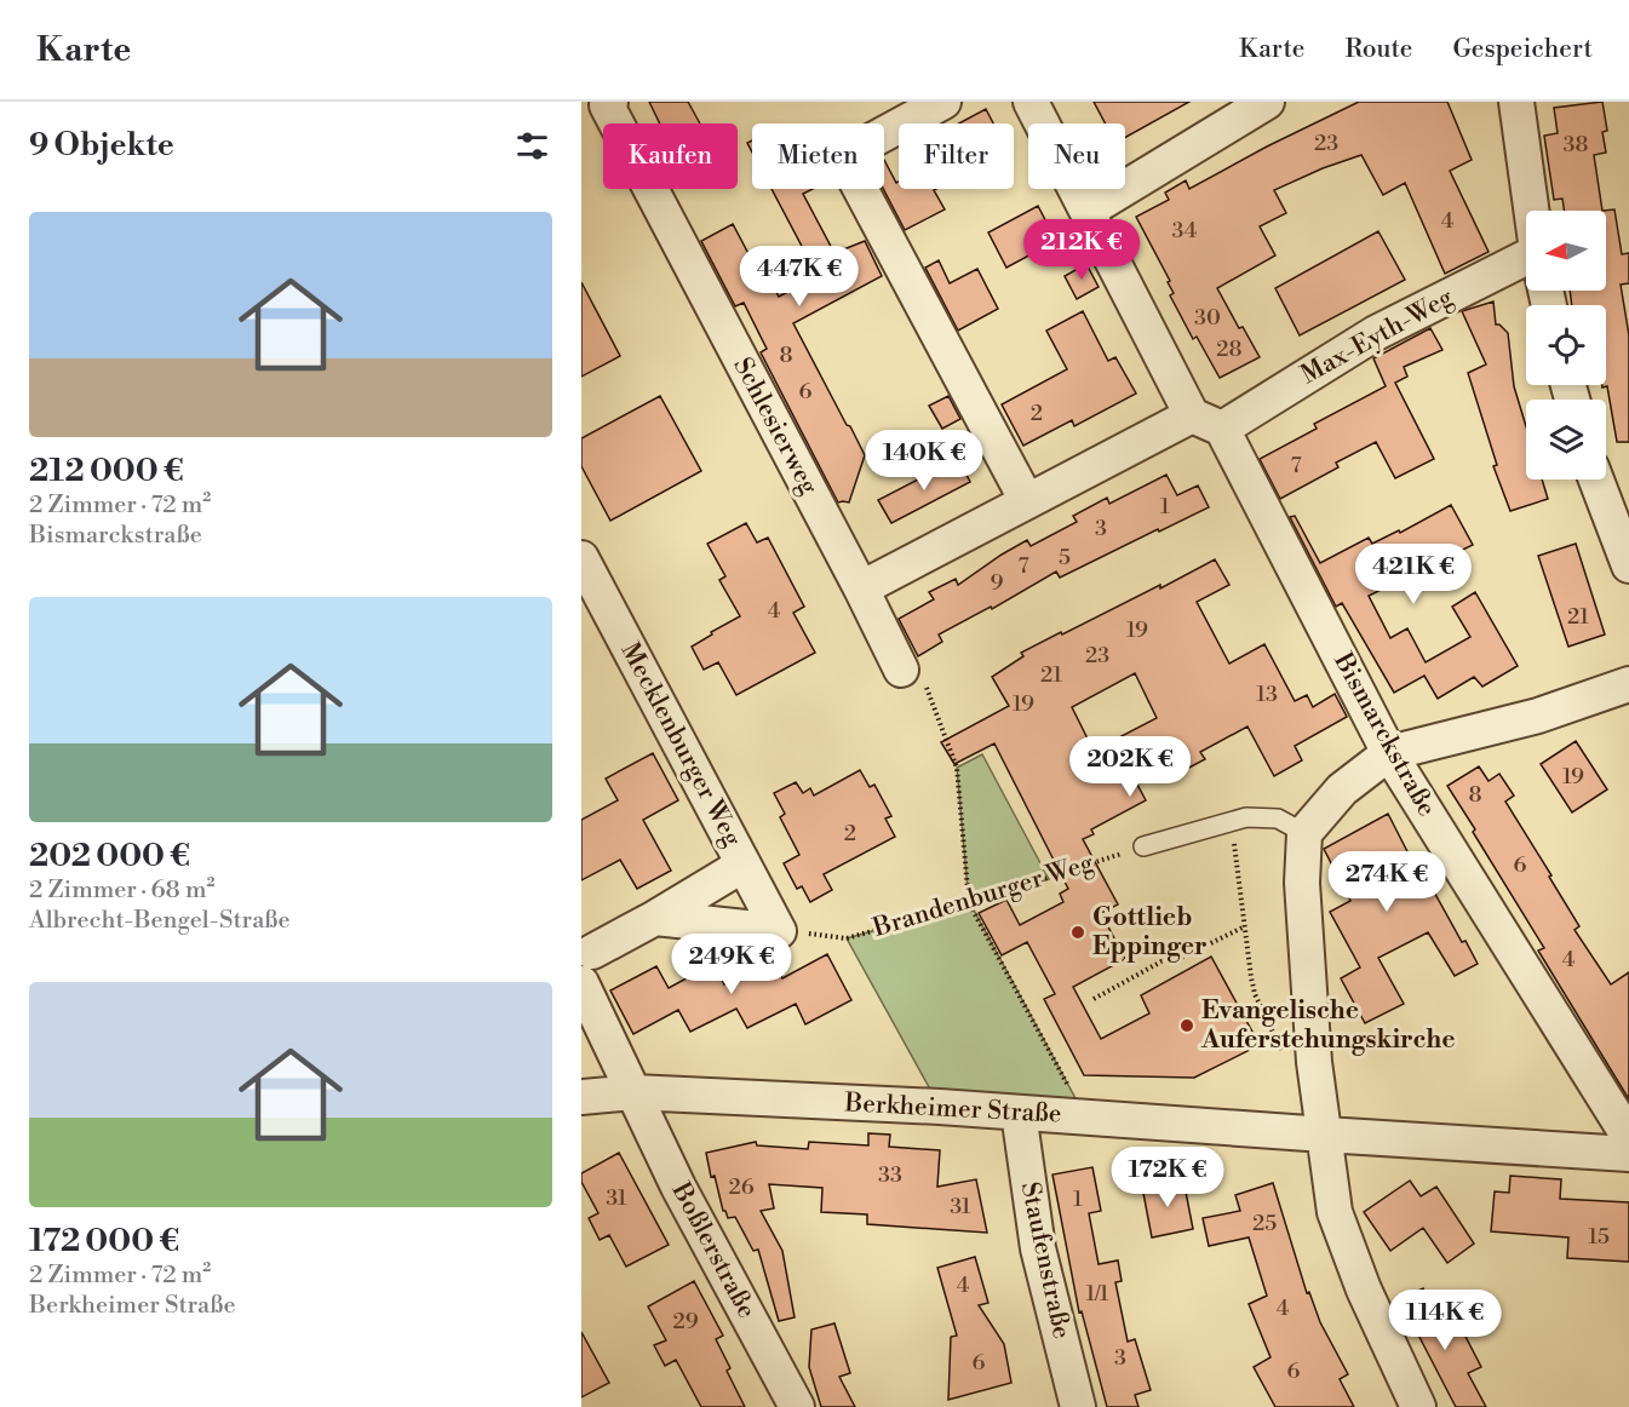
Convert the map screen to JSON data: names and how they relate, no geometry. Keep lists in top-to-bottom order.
{
  "streets": {
    "street": [
      "Max-Eyth-Weg",
      "Schlesierweg",
      "Bismarckstraße",
      "Mecklenburger Weg",
      "Berkheimer Straße",
      "Boßlerstraße",
      "Staufenstraße"
    ],
    "path": ["Brandenburger Weg"]
  },
  "crossings": [
    ["Max-Eyth-Weg", "Schlesierweg"],
    ["Max-Eyth-Weg", "Bismarckstraße"],
    ["Mecklenburger Weg", "Brandenburger Weg"],
    ["Berkheimer Straße", "Boßlerstraße"],
    ["Berkheimer Straße", "Staufenstraße"]
  ],
  "places": ["Gottlieb Eppinger", "Evangelische Auferstehungskirche"],
  "house_numbers": [
    "23",
    "38",
    "4",
    "34",
    "30",
    "28",
    "8",
    "6",
    "2",
    "7",
    "1",
    "3",
    "5",
    "7",
    "9",
    "4",
    "21",
    "19",
    "23",
    "21",
    "13",
    "19",
    "19",
    "8",
    "2",
    "6",
    "4",
    "33",
    "26",
    "31",
    "1",
    "31",
    "25",
    "15",
    "4",
    "1/1",
    "4",
    "29",
    "3",
    "6",
    "6"
  ],
  "north": "left",
  "page": {
    "header": "Karte",
    "nav": ["Karte", "Route", "Gespeichert"],
    "heading": "9 Objekte",
    "chip": [
      "Kaufen",
      "Mieten",
      "Filter",
      "Neu"
    ],
    "list": [
      {
        "name": "212 000 €",
        "note": "2 Zimmer · 72 m² · Bismarckstraße"
      },
      {
        "name": "202 000 €",
        "note": "2 Zimmer · 68 m² · Albrecht-Bengel-Straße"
      },
      {
        "name": "172 000 €",
        "note": "2 Zimmer · 72 m² · Berkheimer Straße"
      }
    ],
    "price": [
      "212K €",
      "447K €",
      "140K €",
      "421K €",
      "202K €",
      "274K €",
      "249K €",
      "172K €",
      "114K €"
    ]
  }
}
